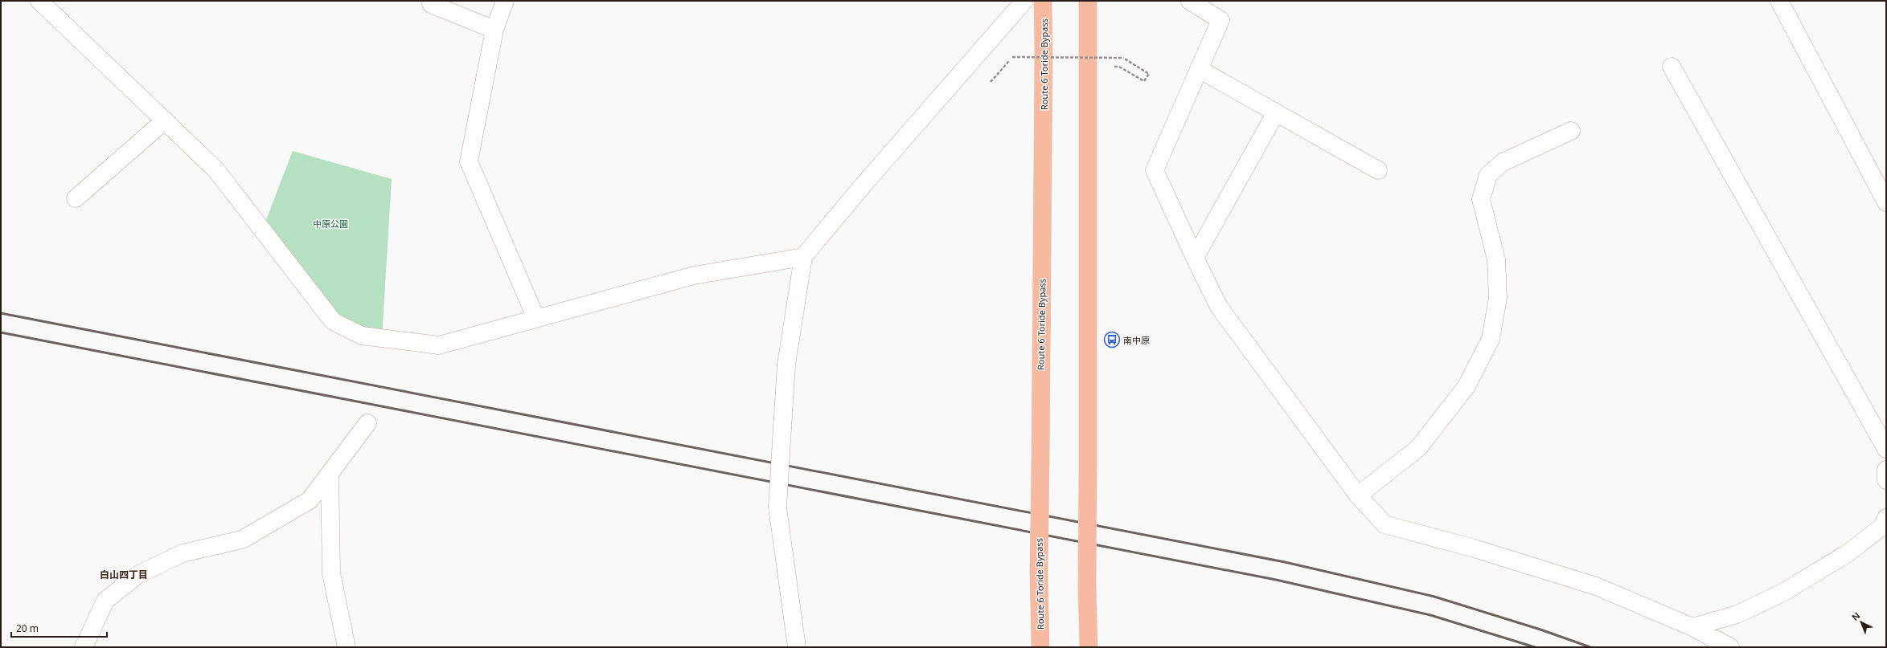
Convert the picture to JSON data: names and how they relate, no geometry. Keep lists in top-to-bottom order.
{
  "streets": {
    "highway": ["Route 6 Toride Bypass"]
  },
  "districts": ["白山四丁目"],
  "parks": ["中原公園"],
  "places": {
    "bus stop": ["南中原"]
  },
  "scale_bar": "20 m",
  "north": "top left"
}
